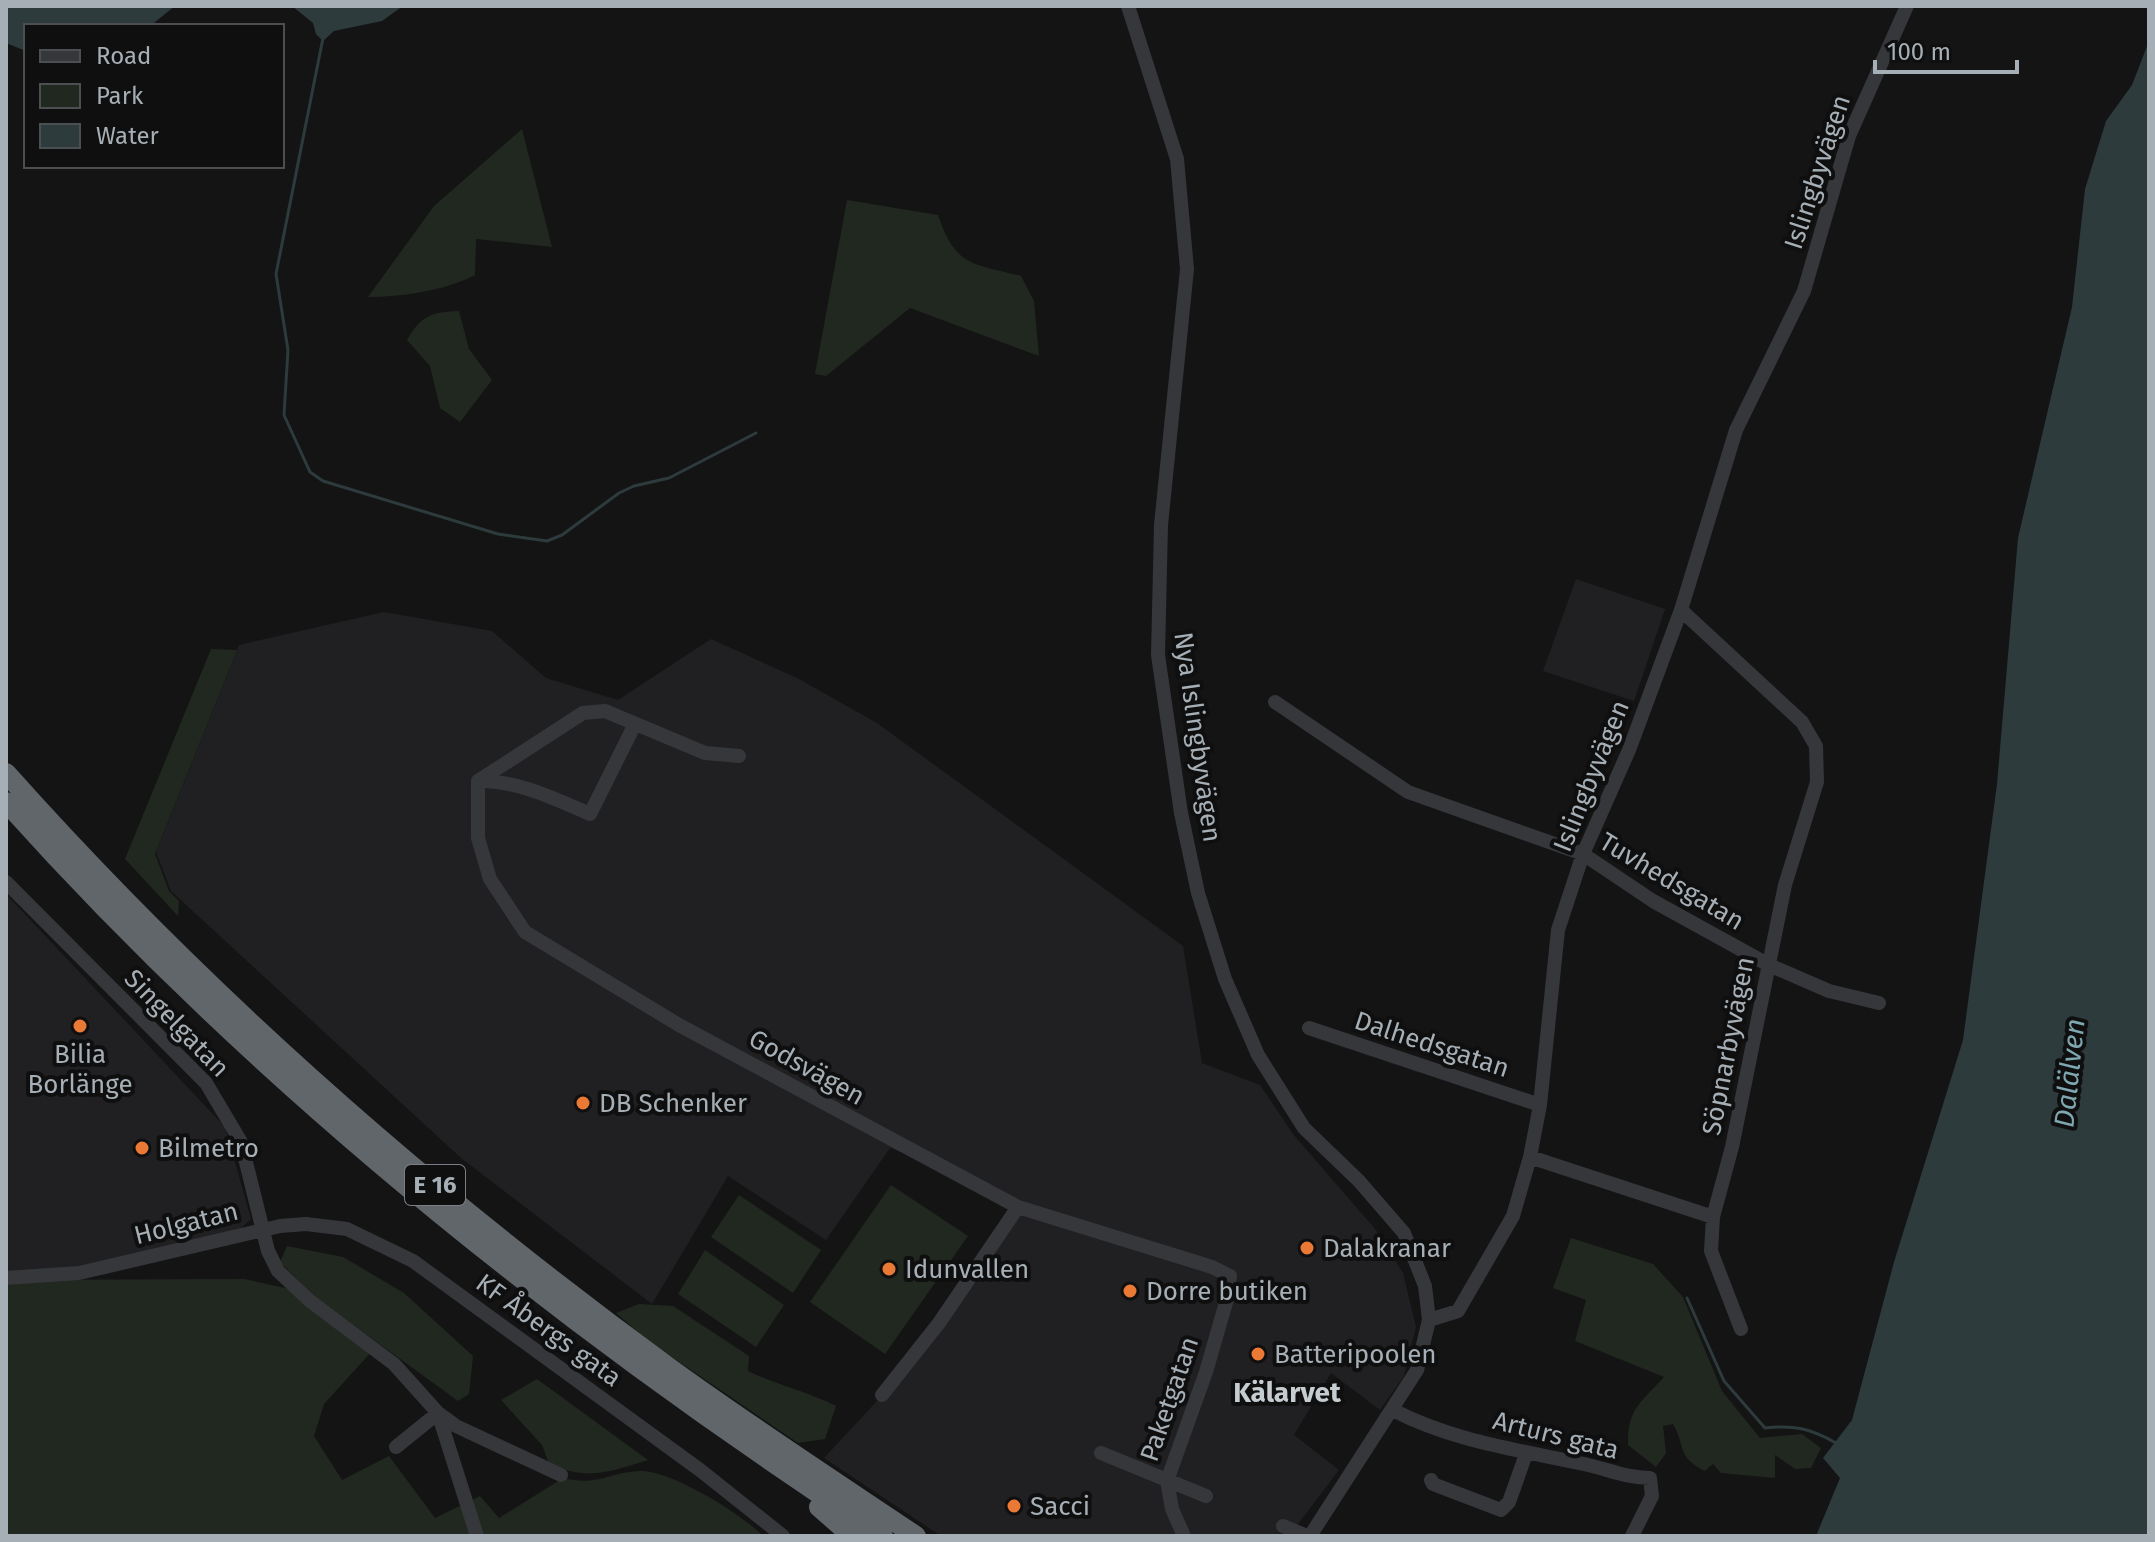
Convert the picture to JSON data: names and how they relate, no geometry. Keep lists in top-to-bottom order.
{
  "streets": {
    "highway": ["E 16"],
    "street": [
      "Islingbyvägen",
      "Nya Islingbyvägen",
      "Tuvhedsgatan",
      "Singelgatan",
      "Dalhedsgatan",
      "Söpnarbyvägen",
      "Godsvägen",
      "Holgatan",
      "KF Åbergs gata",
      "Paketgatan",
      "Arturs gata"
    ]
  },
  "crossings": [
    ["Islingbyvägen", "Nya Islingbyvägen"],
    ["Islingbyvägen", "Tuvhedsgatan"],
    ["Islingbyvägen", "Dalhedsgatan"],
    ["Islingbyvägen", "Söpnarbyvägen"],
    ["Tuvhedsgatan", "Söpnarbyvägen"],
    ["Singelgatan", "Holgatan"],
    ["Singelgatan", "KF Åbergs gata"],
    ["Godsvägen", "Paketgatan"],
    ["Holgatan", "KF Åbergs gata"]
  ],
  "districts": ["Kälarvet"],
  "water": ["Dalälven"],
  "places": [
    "Bilia Borlänge",
    "DB Schenker",
    "Bilmetro",
    "Dalakranar",
    "Idunvallen",
    "Dorre butiken",
    "Batteripoolen",
    "Sacci"
  ],
  "legend": ["Road", "Park", "Water"],
  "scale_bar": "100 m"
}
